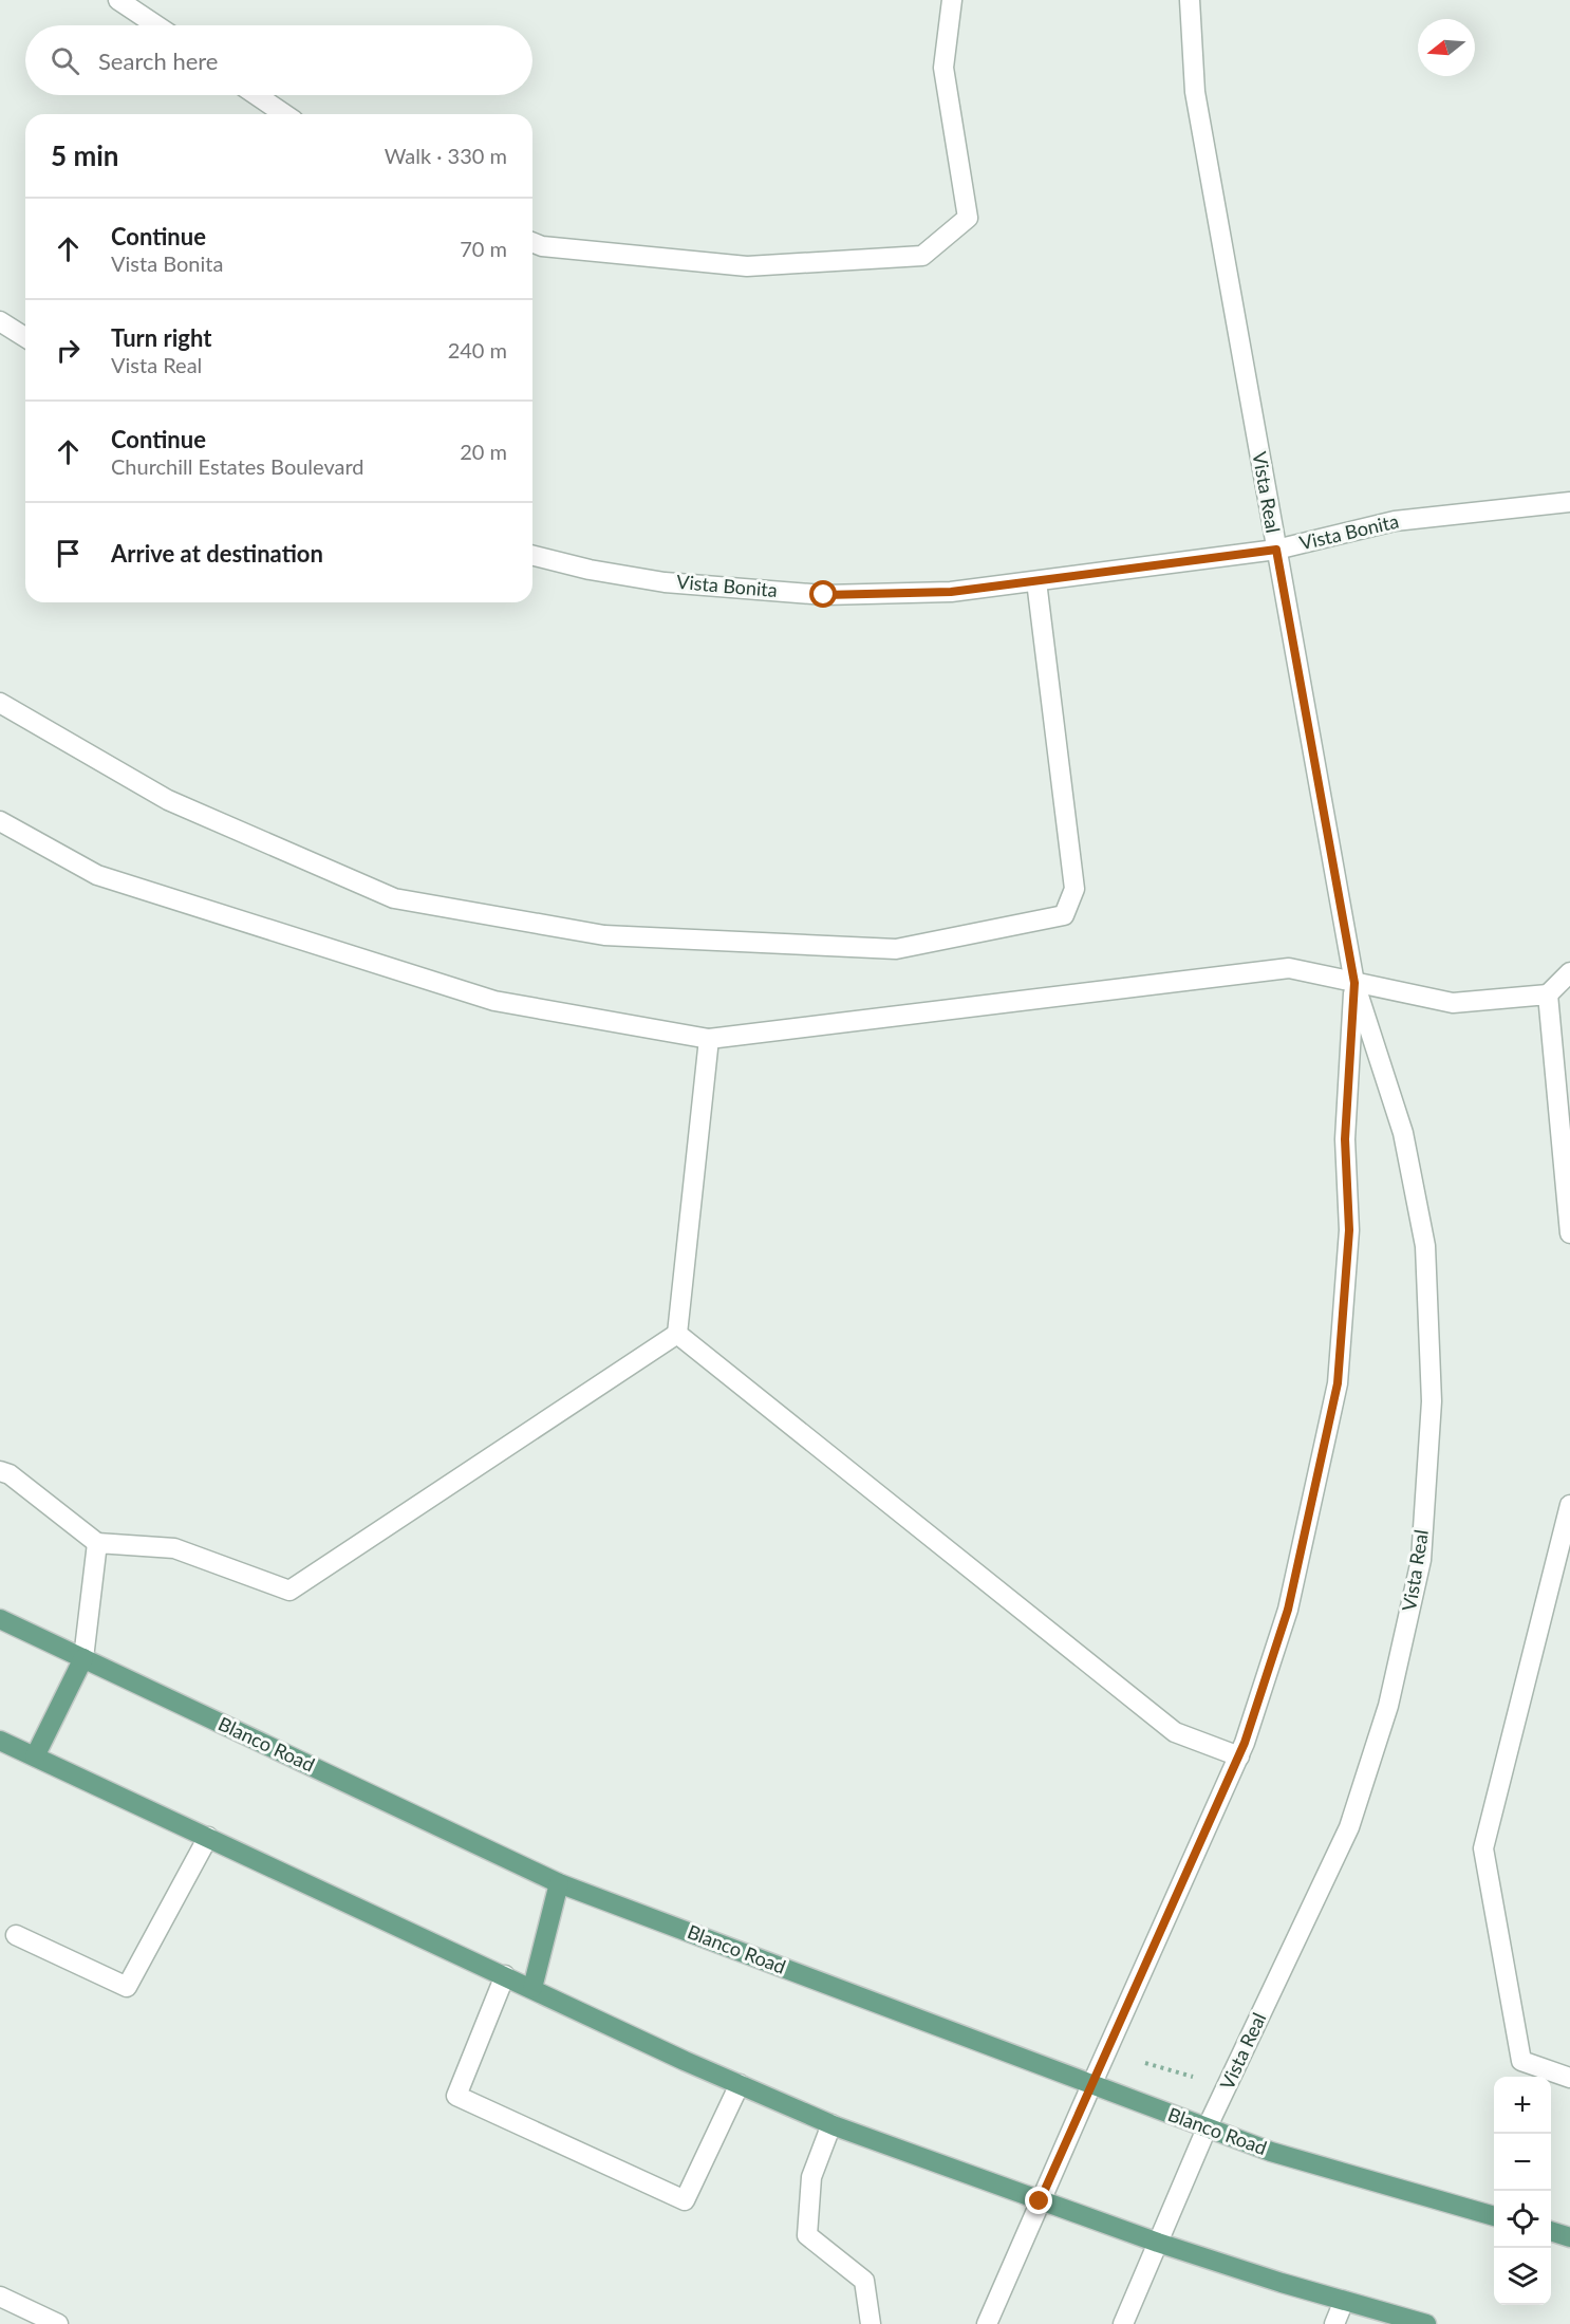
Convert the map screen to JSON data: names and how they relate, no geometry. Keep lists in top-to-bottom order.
{
  "streets": {
    "main road": ["Blanco Road"],
    "street": ["Vista Real", "Vista Bonita"]
  },
  "crossings": [
    ["Vista Real", "Vista Bonita"],
    ["Vista Real", "Blanco Road"]
  ],
  "north": "left",
  "page": {
    "search": "Search here",
    "heading": ["5 min", "Walk · 330 m"],
    "list": [
      ["Continue", "Vista Bonita", "70 m"],
      ["Turn right", "Vista Real", "240 m"],
      ["Continue", "Churchill Estates Boulevard", "20 m"],
      "Arrive at destination"
    ],
    "map_buttons": ["+", "−"]
  }
}
